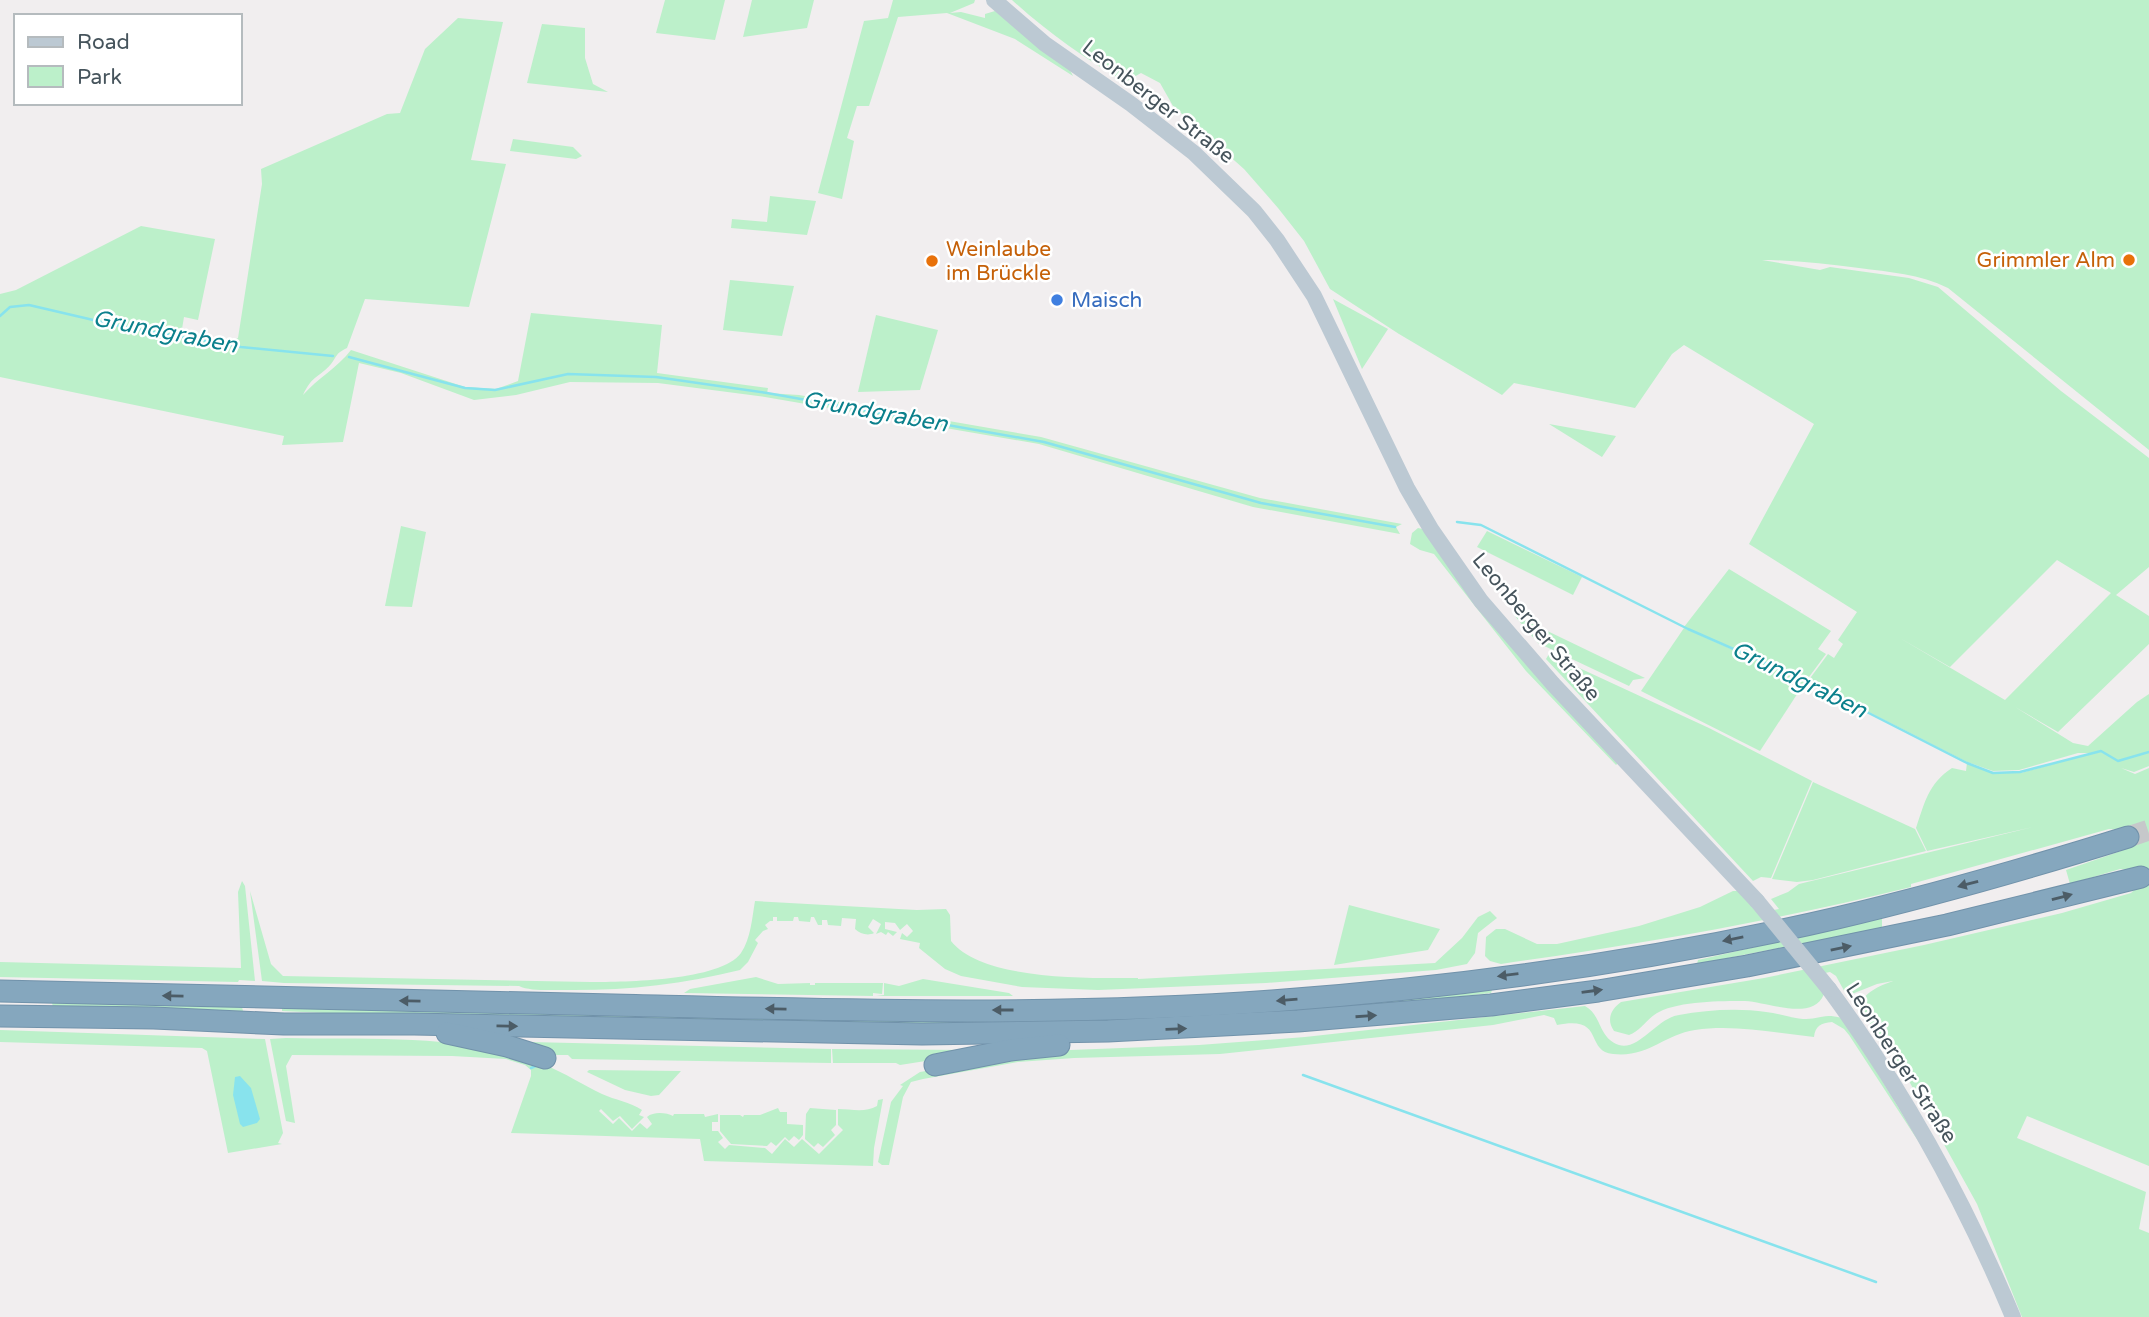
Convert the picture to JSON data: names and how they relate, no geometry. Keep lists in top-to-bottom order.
{
  "streets": {
    "main road": ["Leonberger Straße"]
  },
  "water": ["Grundgraben"],
  "places": ["Grimmler Alm", "Weinlaube im Brückle", "Maisch"],
  "legend": ["Road", "Park"]
}
